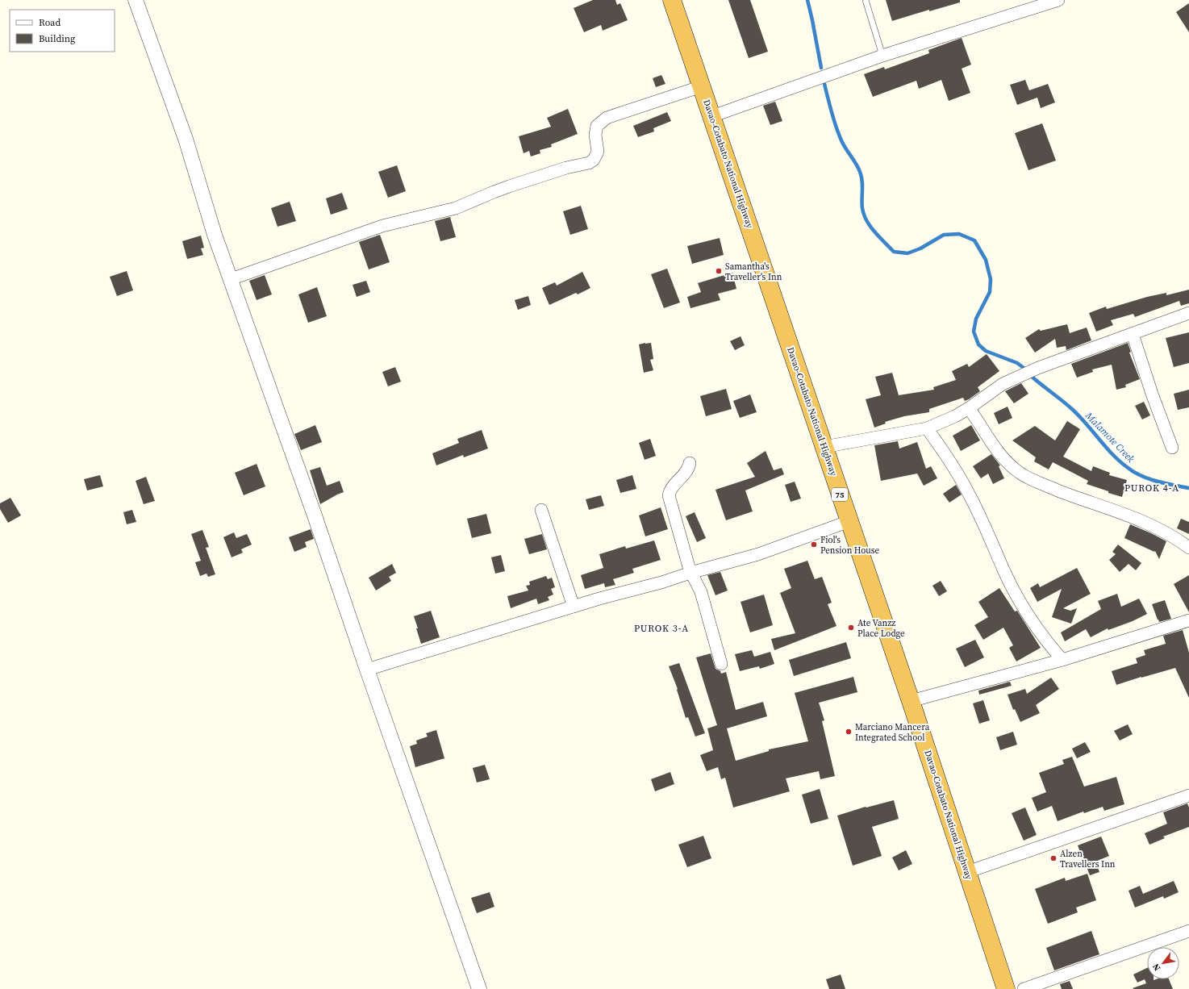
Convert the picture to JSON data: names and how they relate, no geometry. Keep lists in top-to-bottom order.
{
  "streets": {
    "highway": ["Davao-Cotabato National Highway", "75"]
  },
  "districts": ["PUROK 4-A", "PUROK 3-A"],
  "water": ["Malamote Creek"],
  "places": [
    "Samantha's Traveller's Inn",
    "Fiol's Pension House",
    "Ate Vanzz Place Lodge",
    "Marciano Mancera Integrated School",
    "Alzen Travellers Inn"
  ],
  "legend": ["Road", "Building"],
  "north": "bottom left"
}
